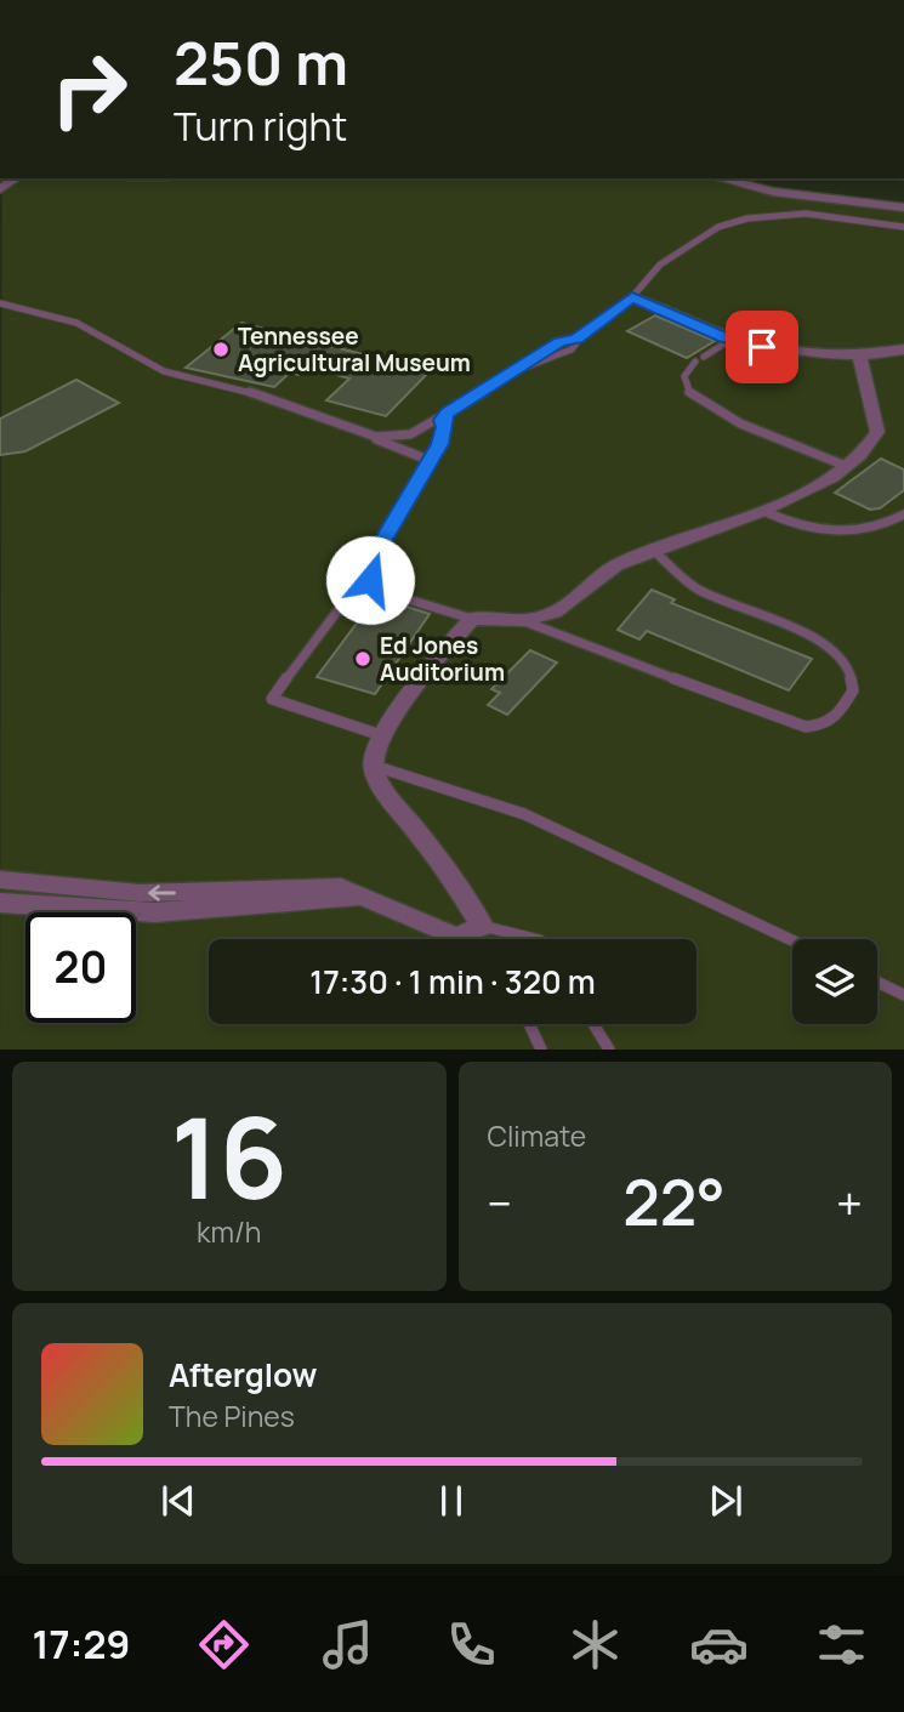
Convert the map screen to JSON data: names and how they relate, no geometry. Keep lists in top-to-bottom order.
{
  "places": ["Tennessee Agricultural Museum", "Ed Jones Auditorium"],
  "page": {
    "turn": ["250 m", "Turn right"],
    "limit": "20",
    "trip": "17:30 · 1 min · 320 m",
    "tile": [
      ["16", "km/h"],
      "Climate"
    ],
    "heat": ["−", "22°", "+"],
    "song": ["Afterglow", "The Pines"],
    "tabs": "17:29"
  }
}
